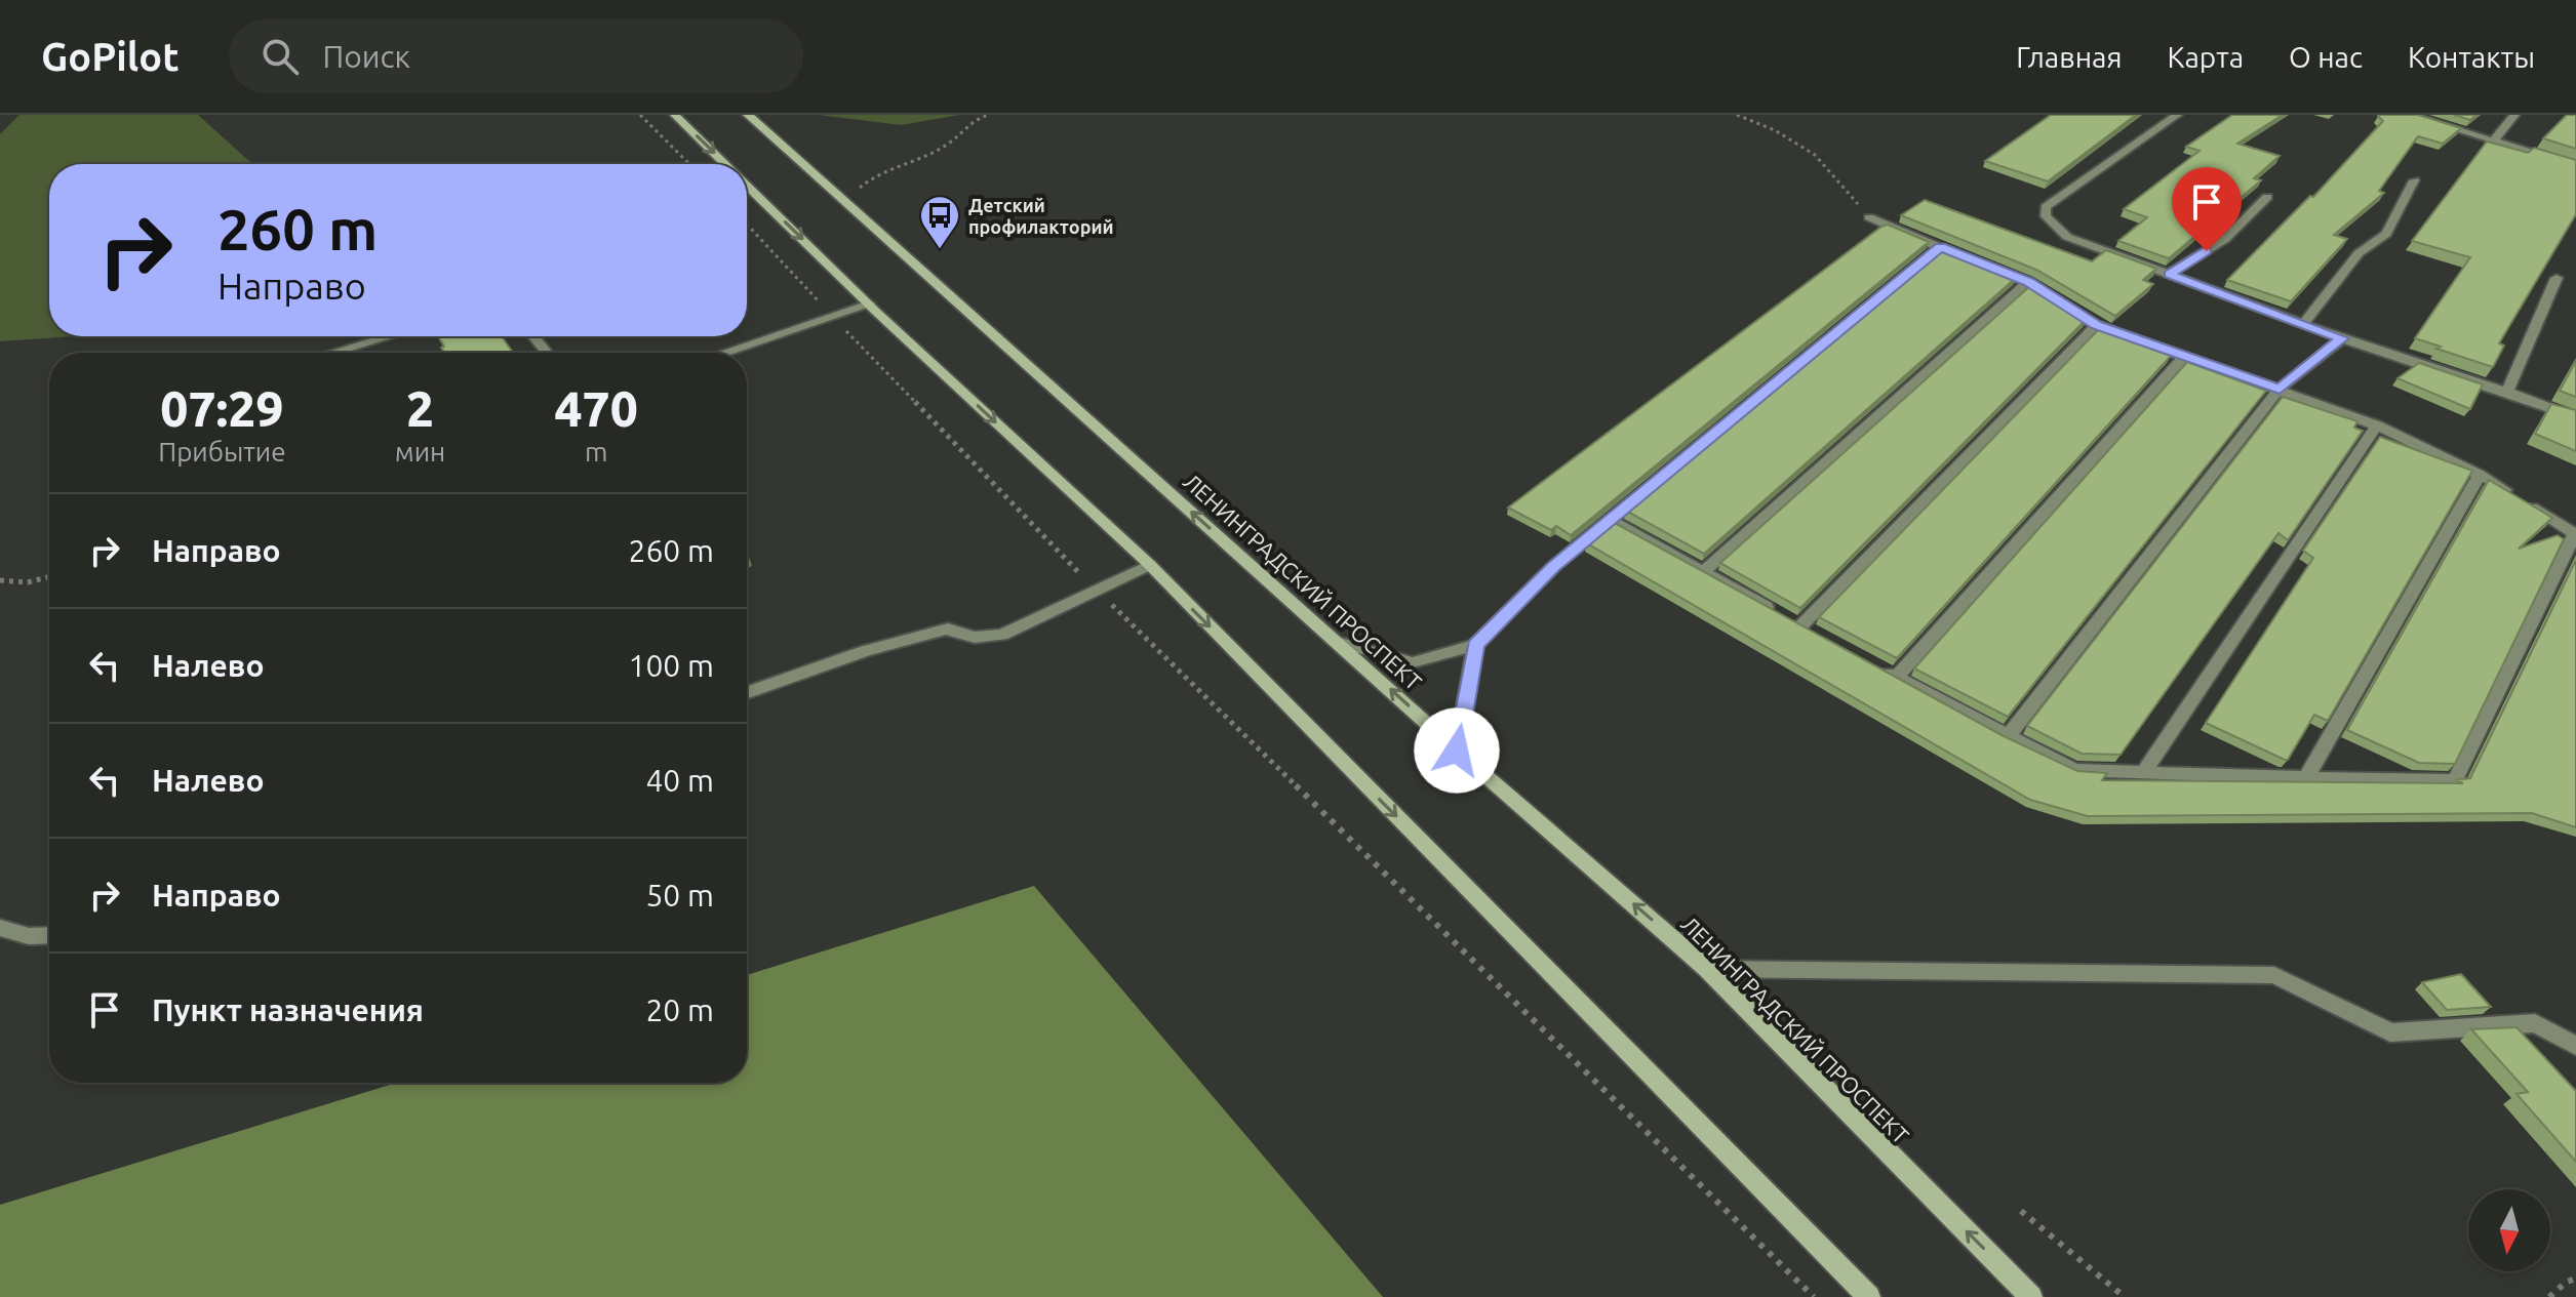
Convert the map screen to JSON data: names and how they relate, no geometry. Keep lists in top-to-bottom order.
{
  "streets": {
    "main road": ["ЛЕНИНГРАДСКИЙ ПРОСПЕКТ"]
  },
  "places": {
    "bus stop": ["Детский профилакторий"]
  },
  "north": "bottom",
  "page": {
    "header": "GoPilot",
    "search": "Поиск",
    "nav": [
      "Главная",
      "Карта",
      "О нас",
      "Контакты"
    ],
    "turn": ["260 m", "Направо"],
    "eta": [
      "07:29",
      "Прибытие",
      "2",
      "мин",
      "470",
      "m"
    ],
    "list": [
      {
        "name": "Направо",
        "value": "260 m"
      },
      {
        "name": "Налево",
        "value": "100 m"
      },
      {
        "name": "Налево",
        "value": "40 m"
      },
      {
        "name": "Направо",
        "value": "50 m"
      },
      {
        "name": "Пункт назначения",
        "value": "20 m"
      }
    ]
  }
}
